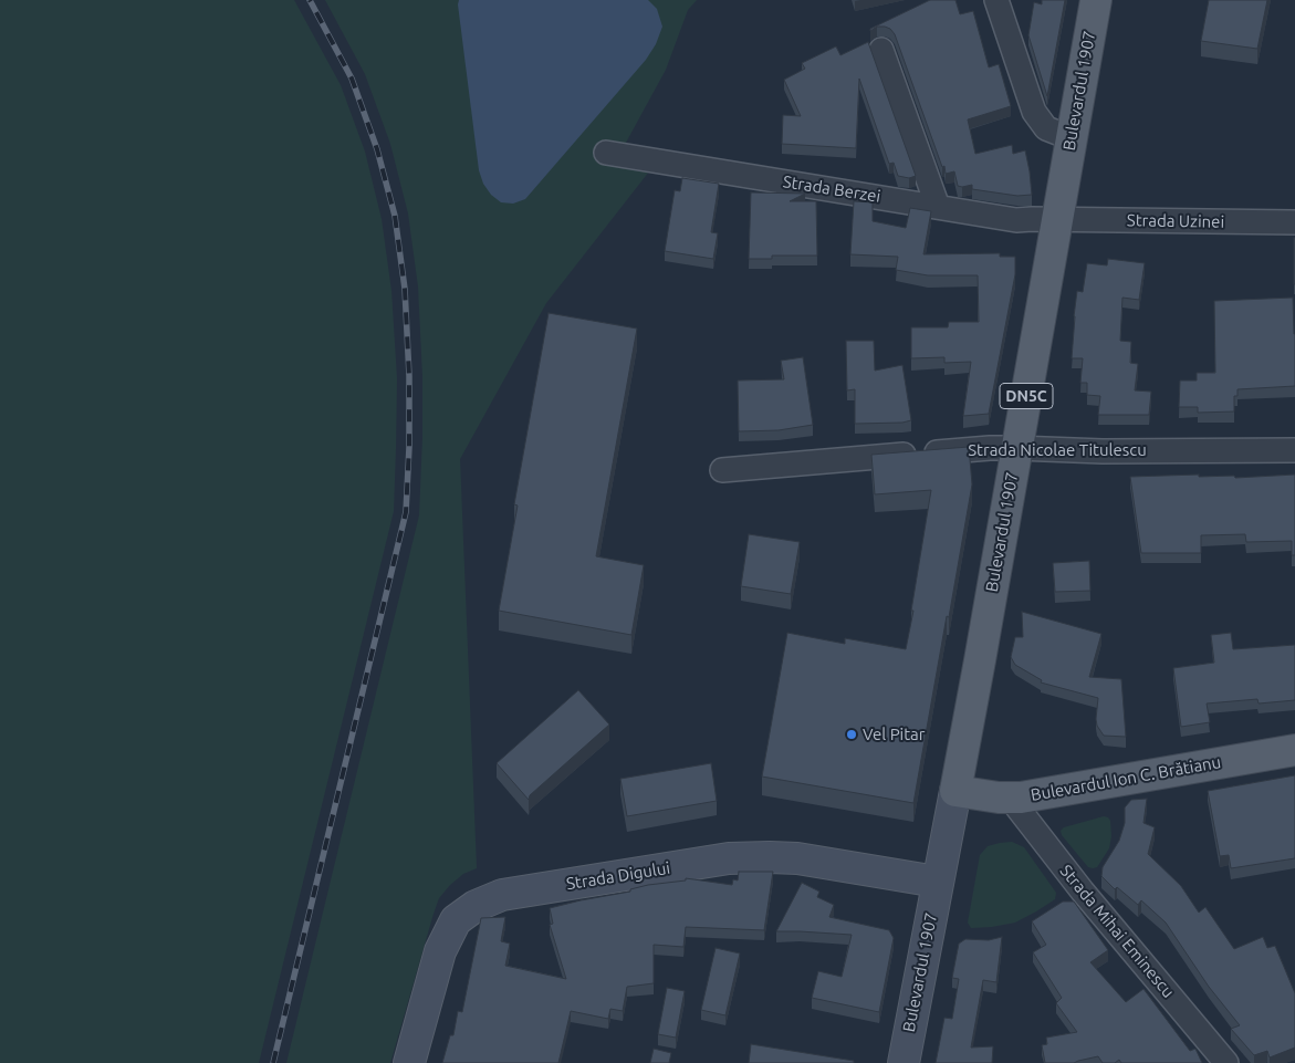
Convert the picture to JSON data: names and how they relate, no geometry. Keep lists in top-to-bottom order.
{
  "streets": {
    "main road": ["Bulevardul 1907", "DN5C", "Bulevardul Ion C. Brătianu"],
    "street": [
      "Strada Berzei",
      "Strada Uzinei",
      "Strada Nicolae Titulescu",
      "Strada Digului",
      "Strada Mihai Eminescu"
    ]
  },
  "crossings": [
    ["Bulevardul 1907", "Strada Berzei"],
    ["Bulevardul 1907", "Strada Uzinei"],
    ["Bulevardul 1907", "Strada Nicolae Titulescu"],
    ["Bulevardul 1907", "Bulevardul Ion C. Brătianu"],
    ["Bulevardul 1907", "Strada Digului"],
    ["Strada Berzei", "Strada Uzinei"],
    ["Bulevardul Ion C. Brătianu", "Strada Mihai Eminescu"]
  ],
  "places": ["Vel Pitar"]
}
